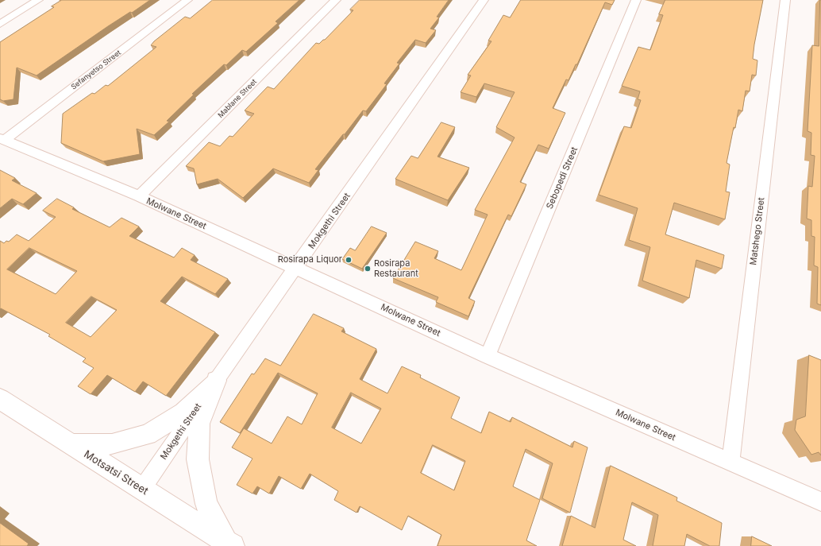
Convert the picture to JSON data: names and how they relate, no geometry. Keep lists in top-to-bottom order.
{
  "streets": {
    "street": [
      "Sefanyetso Street",
      "Mablane Street",
      "Sebopedi Street",
      "Molwane Street",
      "Mokgethi Street",
      "Matshego Street",
      "Motsatsi Street"
    ]
  },
  "crossings": [
    ["Sefanyetso Street", "Molwane Street"],
    ["Mablane Street", "Molwane Street"],
    ["Sebopedi Street", "Molwane Street"],
    ["Molwane Street", "Mokgethi Street"],
    ["Molwane Street", "Matshego Street"],
    ["Mokgethi Street", "Motsatsi Street"]
  ],
  "places": ["Rosirapa Liquor", "Rosirapa Restaurant"]
}
